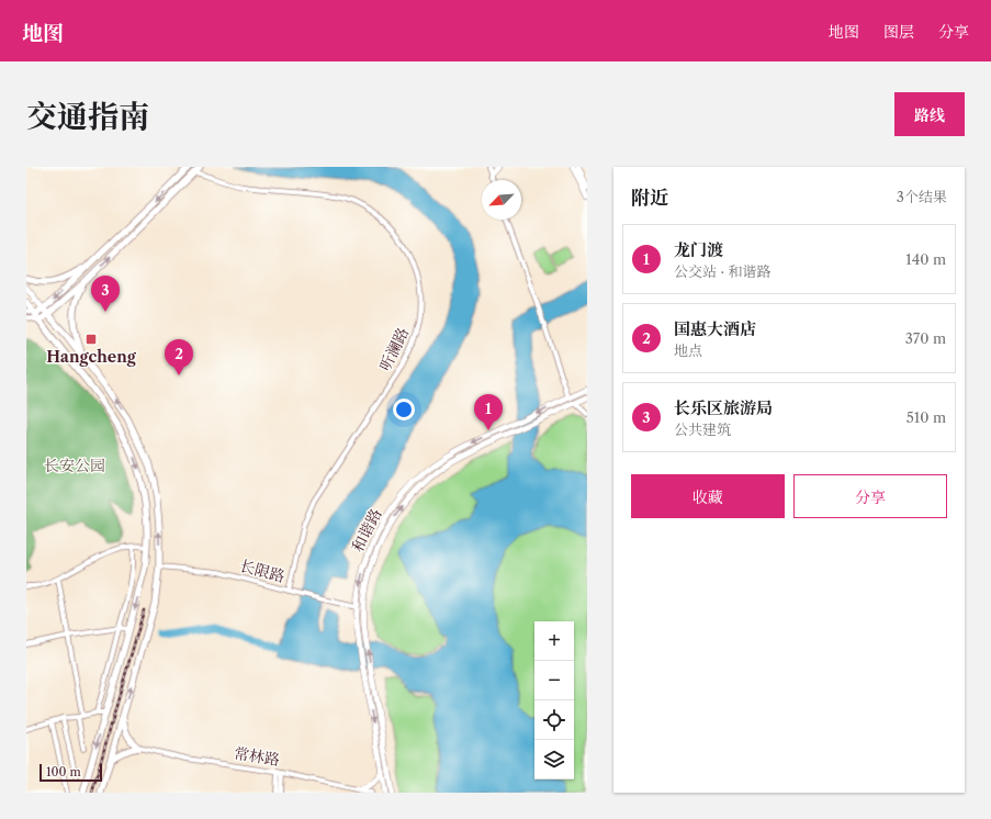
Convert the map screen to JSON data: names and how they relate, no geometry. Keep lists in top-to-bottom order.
{
  "streets": {
    "main road": ["和谐路"],
    "street": ["听澜路", "长限路", "常林路"]
  },
  "crossings": [
    ["听澜路", "长限路"],
    ["和谐路", "长限路"]
  ],
  "parks": ["长安公园"],
  "places": {
    "transit": ["Hangcheng"]
  },
  "scale_bar": "100 m",
  "north": "bottom left",
  "page": {
    "header": "地图",
    "nav": ["地图", "图层", "分享"],
    "title": "交通指南",
    "buttons": [
      "路线",
      ["收藏", "分享"]
    ],
    "heading": ["附近", "3个结果"],
    "list": [
      {
        "mark": "1",
        "name": "龙门渡",
        "note": "公交站 · 和谐路",
        "value": "140 m"
      },
      {
        "mark": "2",
        "name": "国惠大酒店",
        "note": "地点",
        "value": "370 m"
      },
      {
        "mark": "3",
        "name": "长乐区旅游局",
        "note": "公共建筑",
        "value": "510 m"
      }
    ],
    "pins": ["3", "2", "1"],
    "map_buttons": ["+", "−"],
    "scale": "100 m"
  }
}
